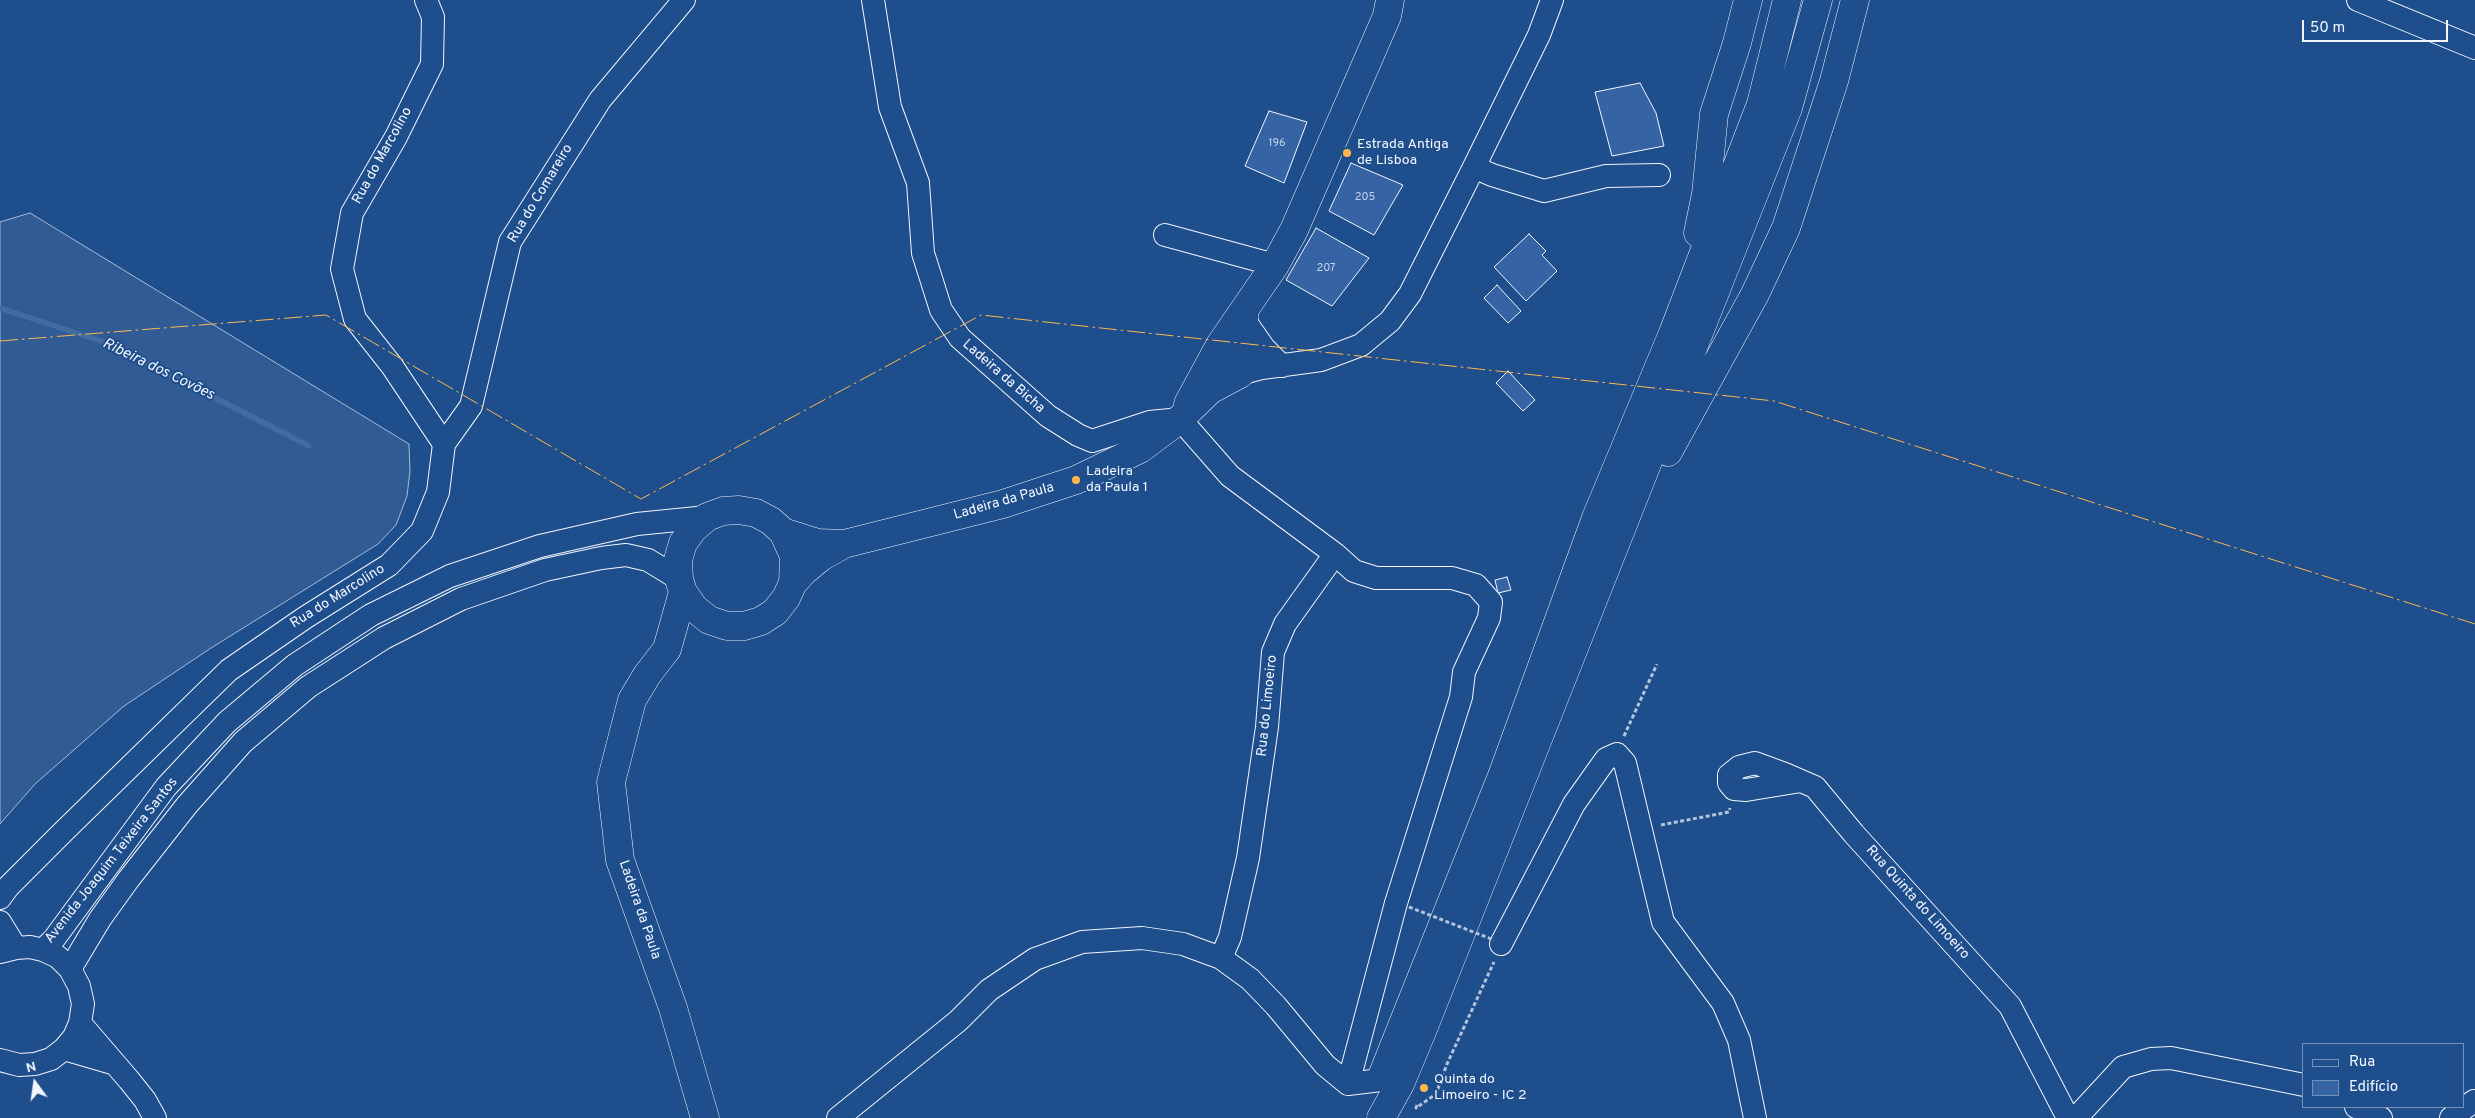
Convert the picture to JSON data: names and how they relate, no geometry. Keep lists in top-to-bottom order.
{
  "streets": {
    "main road": ["Ladeira da Paula"],
    "street": [
      "Rua do Marcolino",
      "Rua do Comareiro",
      "Ladeira da Bicha",
      "Rua do Limoeiro",
      "Avenida Joaquim Teixeira Santos",
      "Rua Quinta do Limoeiro"
    ]
  },
  "crossings": [
    ["Rua do Marcolino", "Rua do Comareiro"],
    ["Ladeira da Bicha", "Ladeira da Paula"]
  ],
  "water": ["Ribeira dos Covões"],
  "places": ["Estrada Antiga de Lisboa", "Ladeira da Paula 1", "Quinta do Limoeiro - IC 2"],
  "house_numbers": ["196", "205", "207"],
  "legend": ["Rua", "Edifício"],
  "scale_bar": "50 m",
  "north": "top"
}
